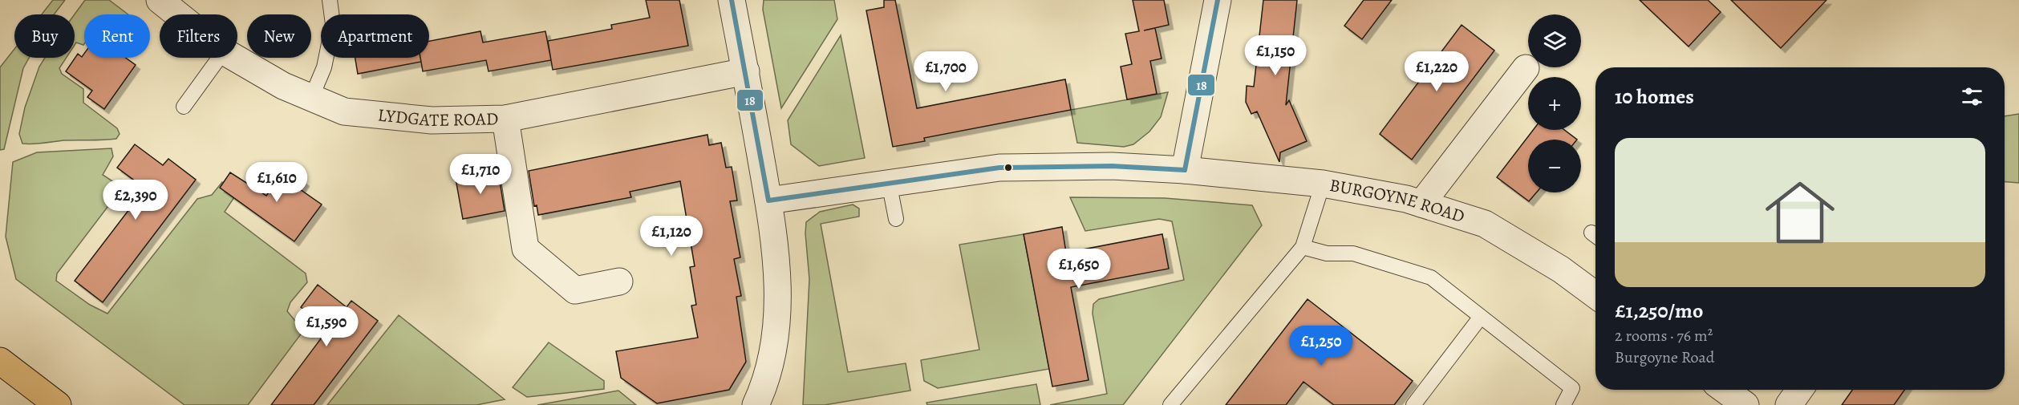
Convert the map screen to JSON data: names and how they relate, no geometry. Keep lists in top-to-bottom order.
{
  "streets": {
    "street": ["LYDGATE ROAD", "BURGOYNE ROAD"]
  },
  "lines": ["transit line 18"],
  "page": {
    "map_buttons": ["+", "−"],
    "chip": [
      "Buy",
      "Rent",
      "Filters",
      "New",
      "Apartment"
    ],
    "price": [
      "£1,150",
      "£1,700",
      "£1,220",
      "£1,710",
      "£1,610",
      "£2,390",
      "£1,120",
      "£1,650",
      "£1,590",
      "£1,250"
    ],
    "heading": "10 homes",
    "list": [
      {
        "name": "£1,250/mo",
        "note": "2 rooms · 76 m² · Burgoyne Road"
      }
    ]
  }
}
